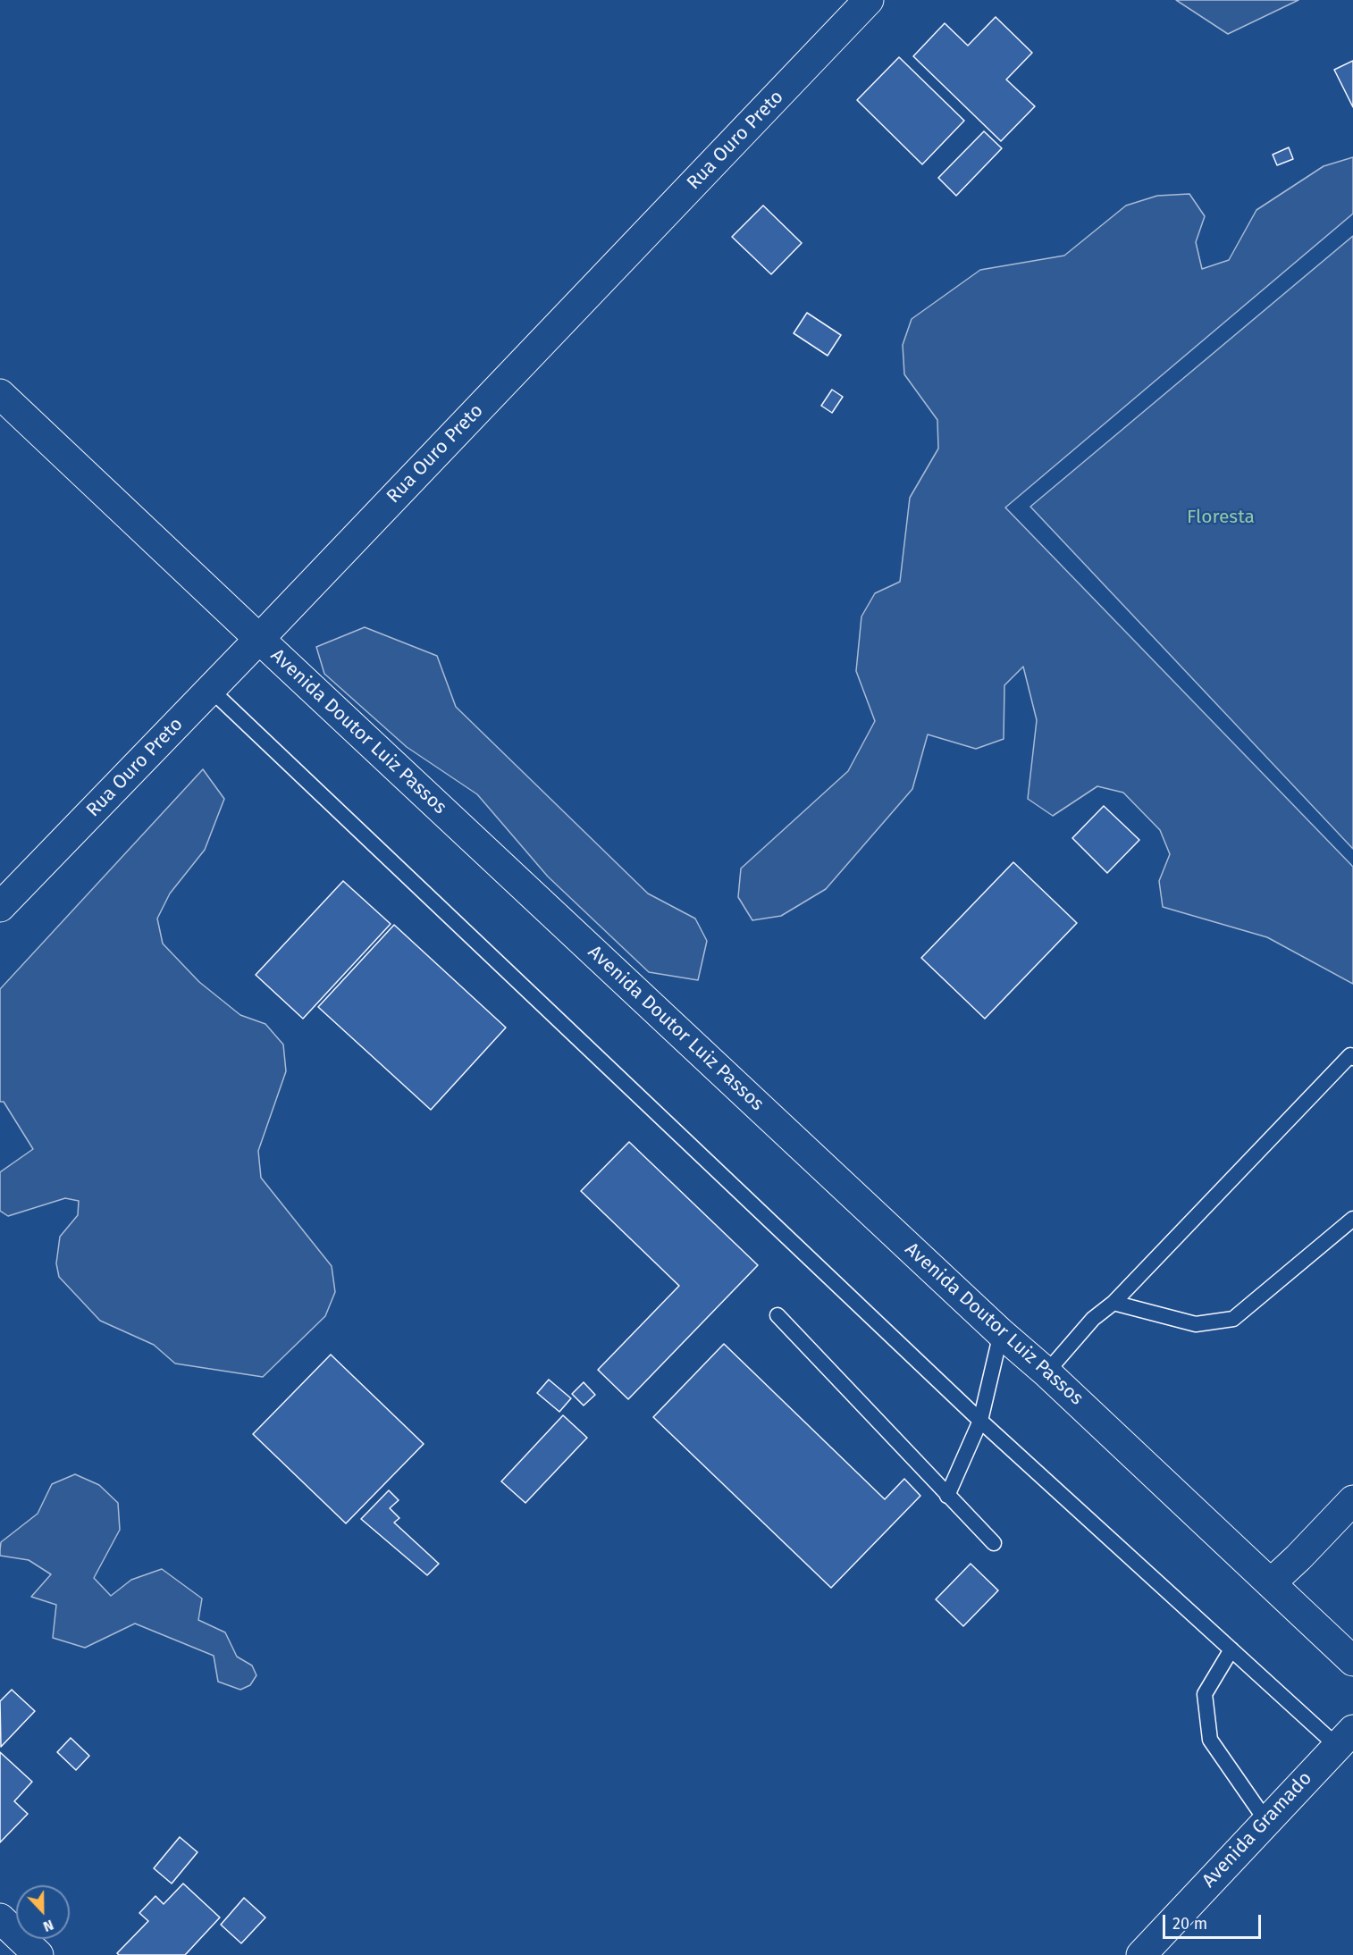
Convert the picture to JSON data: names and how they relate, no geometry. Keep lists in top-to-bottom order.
{
  "streets": {
    "street": ["Rua Ouro Preto", "Avenida Doutor Luiz Passos", "Avenida Gramado"]
  },
  "crossings": [
    ["Rua Ouro Preto", "Avenida Doutor Luiz Passos"]
  ],
  "parks": ["Floresta"],
  "scale_bar": "20 m",
  "north": "bottom"
}
